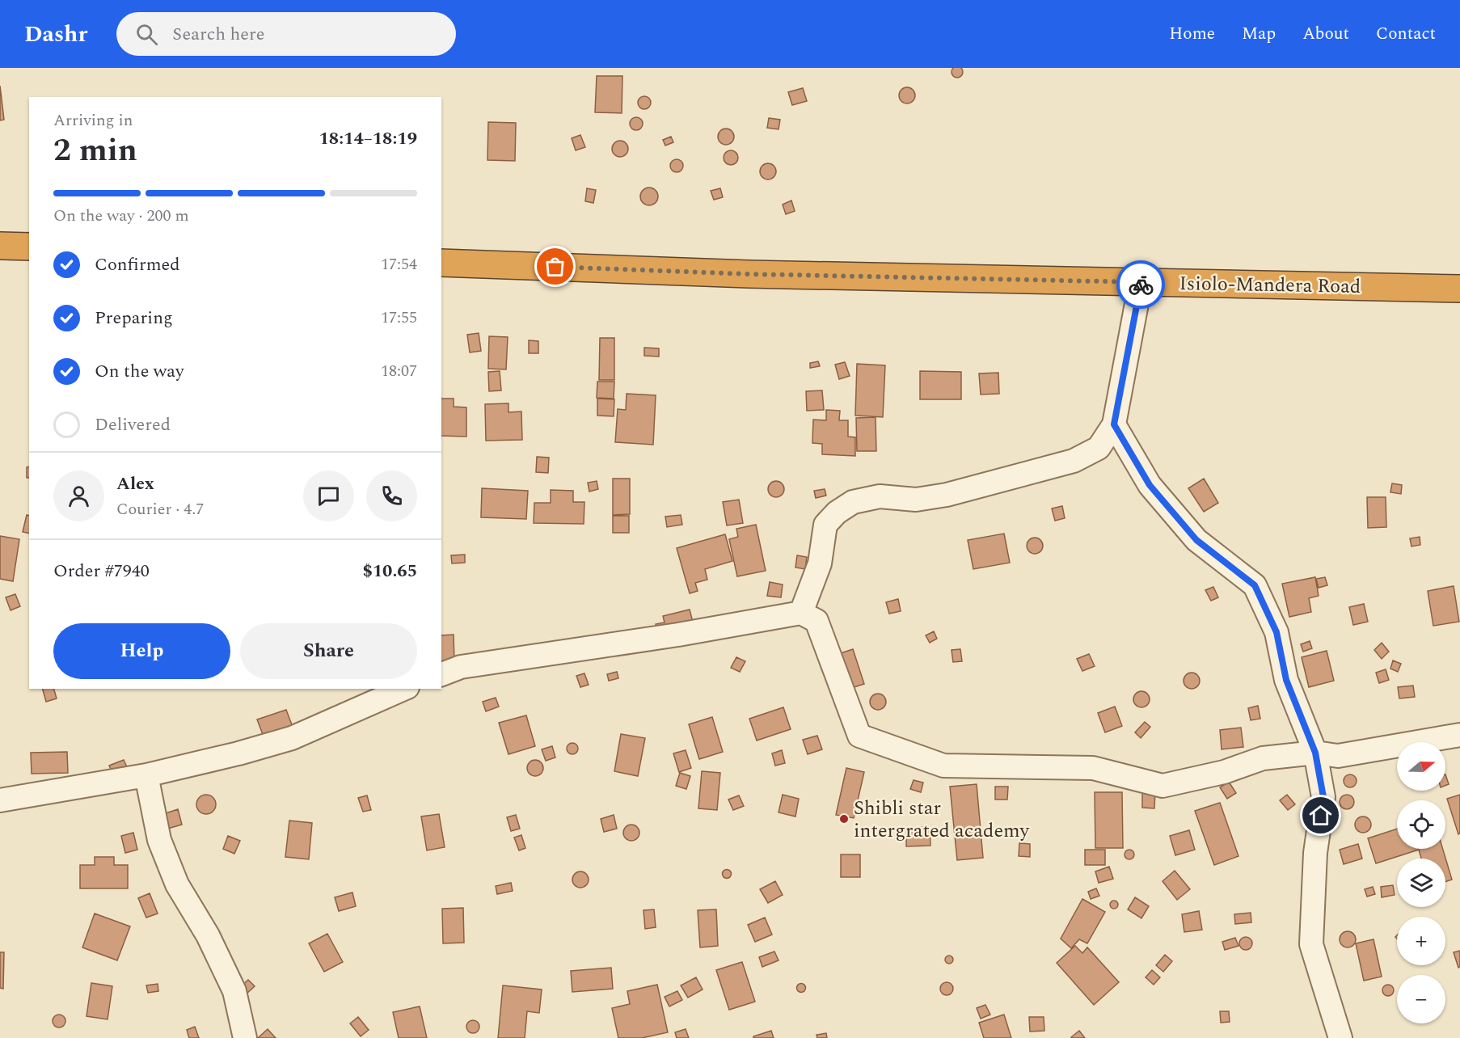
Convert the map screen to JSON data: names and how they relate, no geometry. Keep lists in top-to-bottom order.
{
  "streets": {
    "highway": ["Isiolo-Mandera Road"]
  },
  "places": ["Shibli star intergrated academy"],
  "north": "right",
  "page": {
    "header": "Dashr",
    "search": "Search here",
    "nav": [
      "Home",
      "Map",
      "About",
      "Contact"
    ],
    "heading": ["2 min", "Arriving in", "18:14–18:19"],
    "panel": [
      "Alex",
      "Courier · 4.7",
      "Order #7940",
      "$10.65"
    ],
    "bar": "On the way · 200 m",
    "list": [
      ["Confirmed", "17:54"],
      ["Preparing", "17:55"],
      ["On the way", "18:07"],
      "Delivered"
    ],
    "buttons": ["Help", "Share"],
    "map_buttons": ["+", "−"]
  }
}
